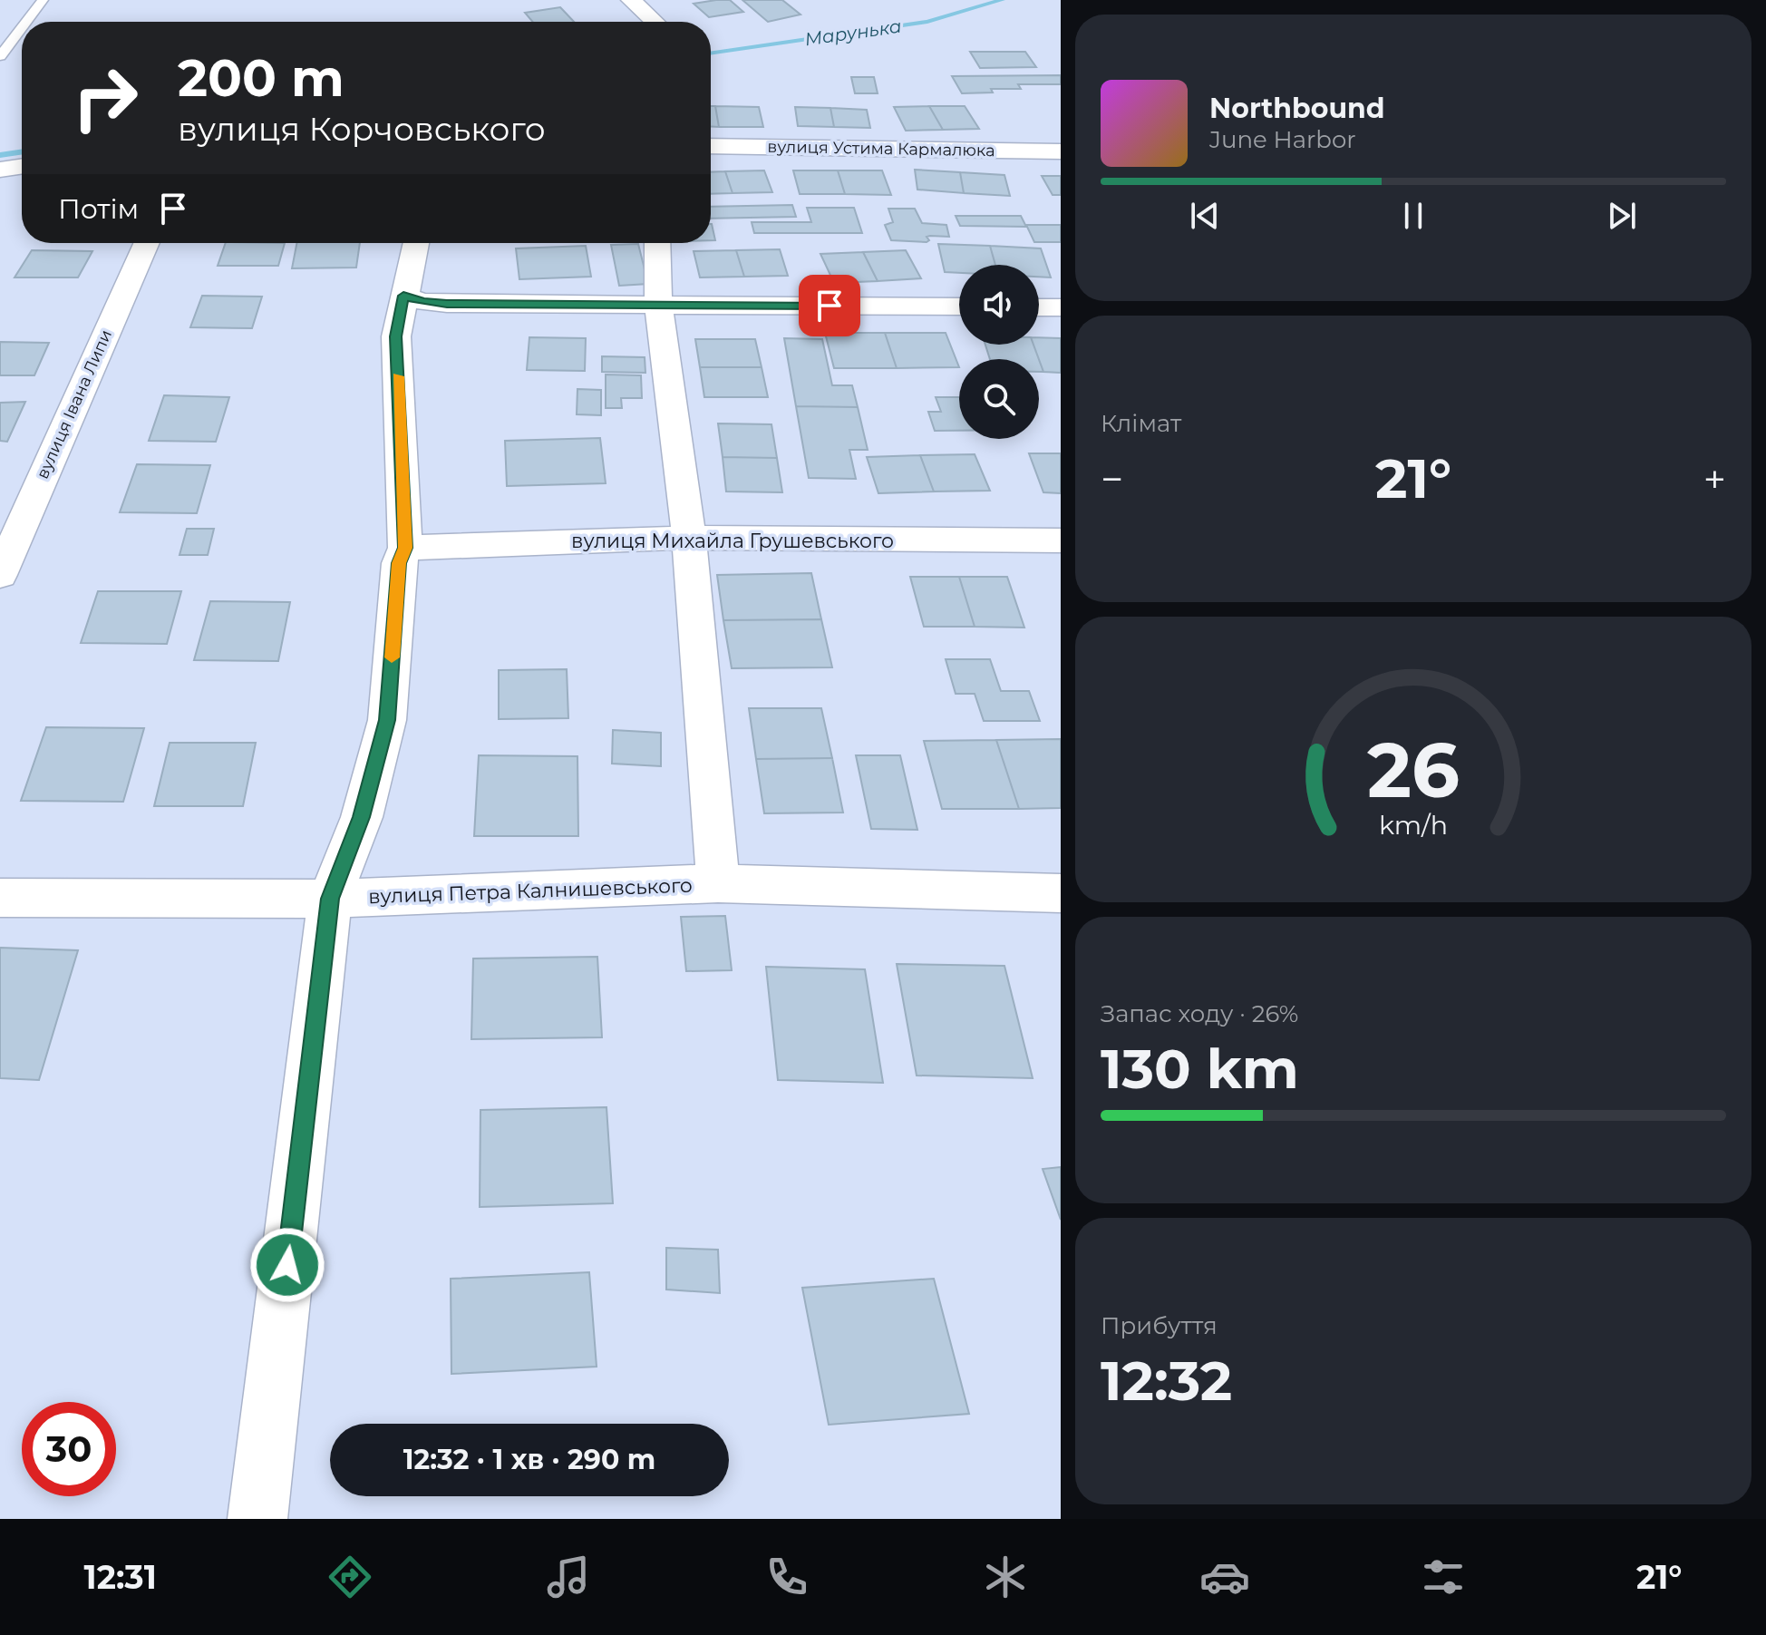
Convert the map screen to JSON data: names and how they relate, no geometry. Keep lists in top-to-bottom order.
{
  "streets": {
    "street": [
      "вулиця Устима Кармалюка",
      "вулиця Івана Липи",
      "вулиця Михайла Грушевського",
      "вулиця Петра Калнишевського"
    ]
  },
  "water": ["Марунька"],
  "page": {
    "turn": ["200 m", "вулиця Корчовського"],
    "song": ["Northbound", "June Harbor"],
    "then": "Потім",
    "tile": [
      "Клімат",
      ["Запас ходу · 26%", "130 km"],
      ["Прибуття", "12:32"]
    ],
    "heat": ["−", "21°", "+"],
    "limit": "30",
    "trip": "12:32 · 1 хв · 290 m",
    "tabs": ["12:31", "21°"],
    "gauge": ["26", "km/h"]
  }
}
